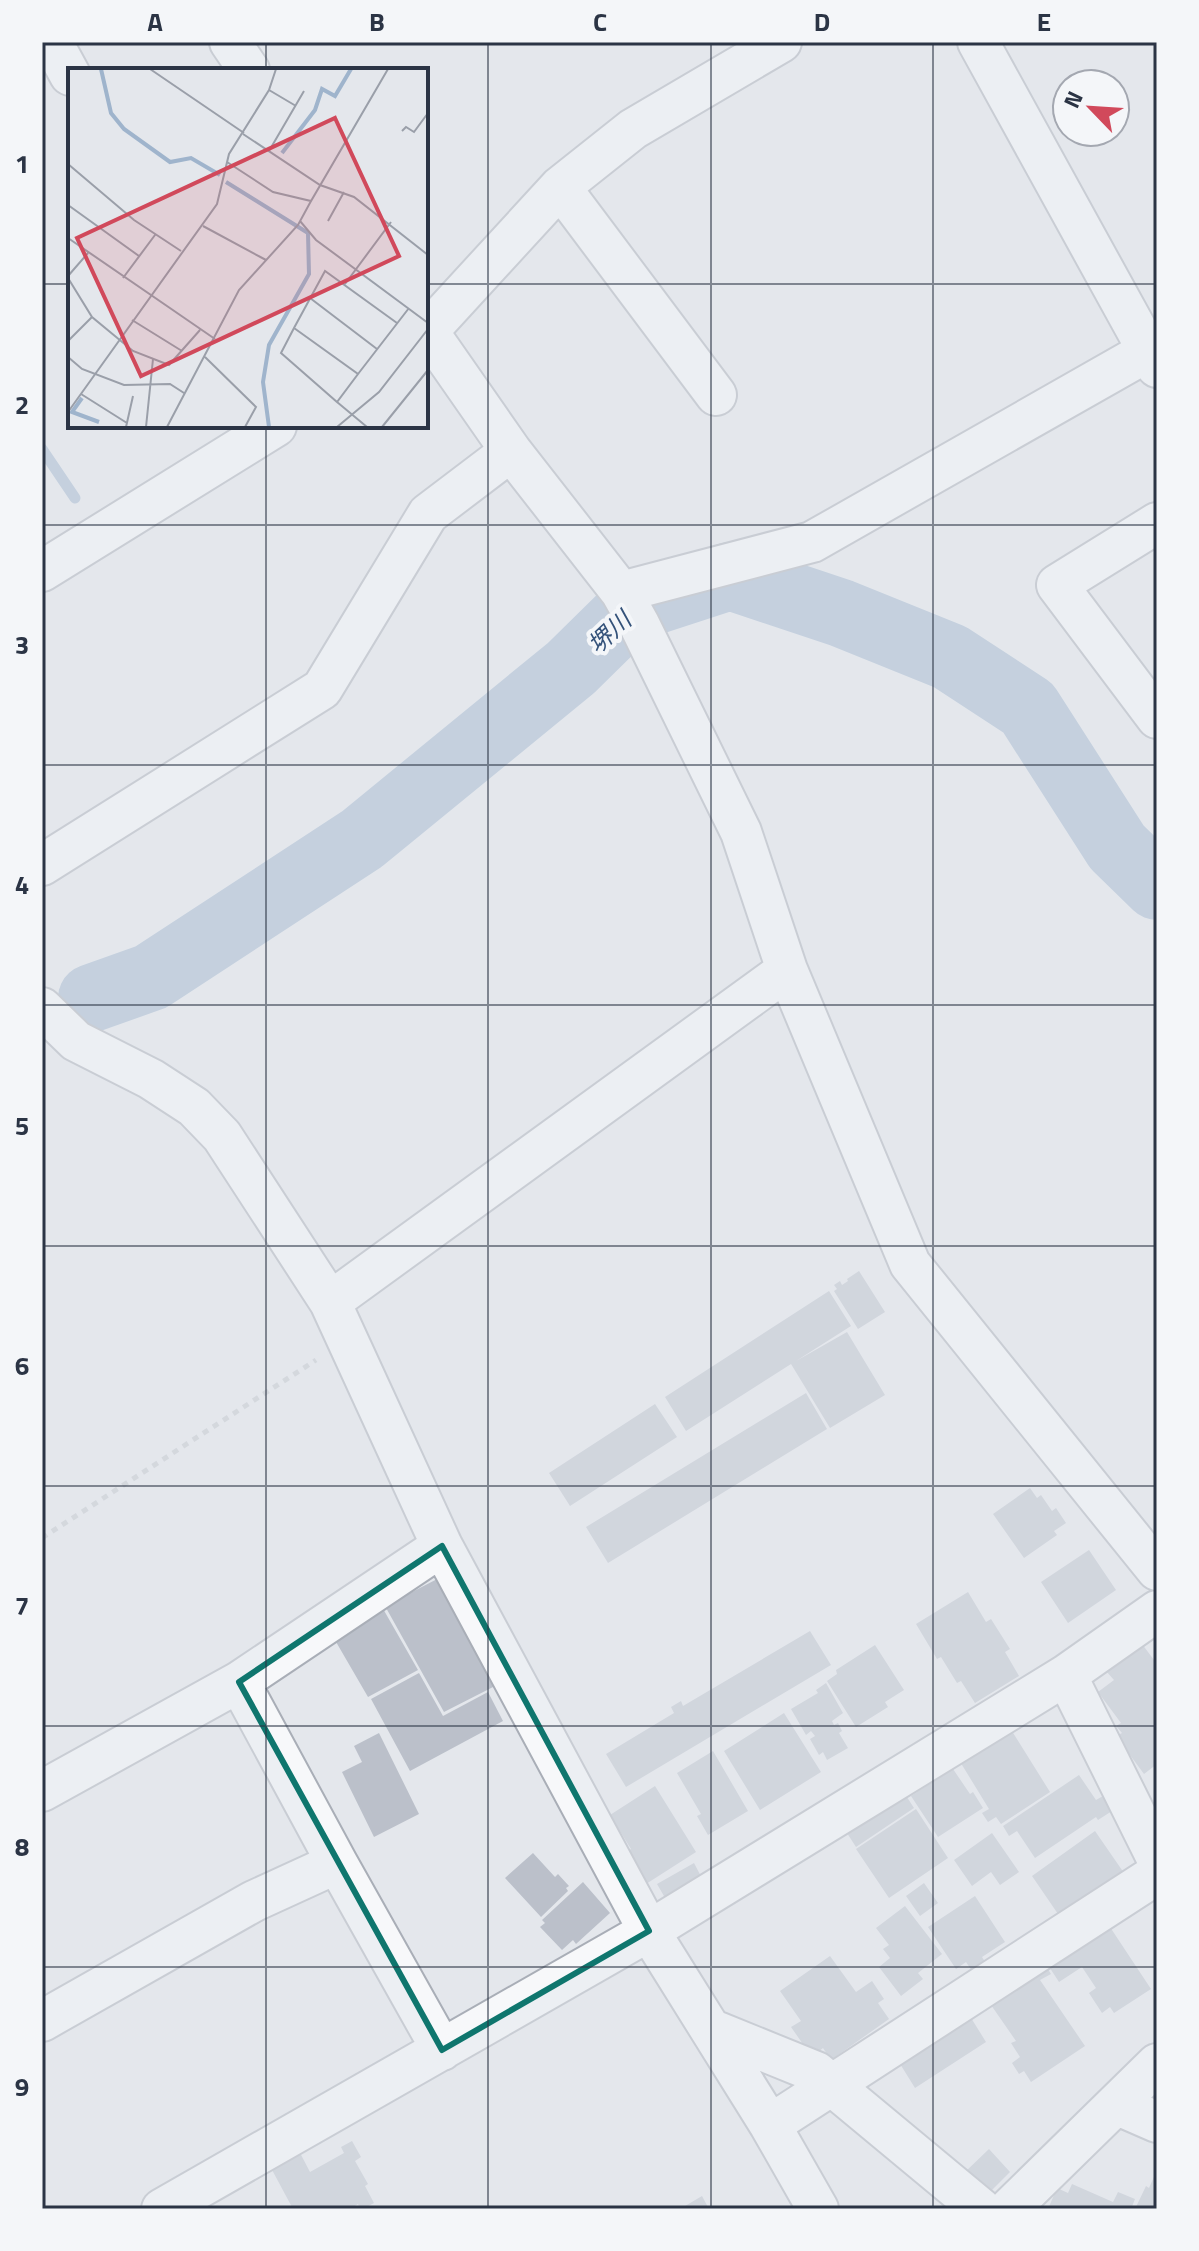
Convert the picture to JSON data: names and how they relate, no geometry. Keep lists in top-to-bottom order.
{
  "water": ["堺川"],
  "north": "top left",
  "grid": {
    "columns": [
      "A",
      "B",
      "C",
      "D",
      "E"
    ],
    "rows": [
      "1",
      "2",
      "3",
      "4",
      "5",
      "6",
      "7",
      "8",
      "9"
    ]
  }
}
